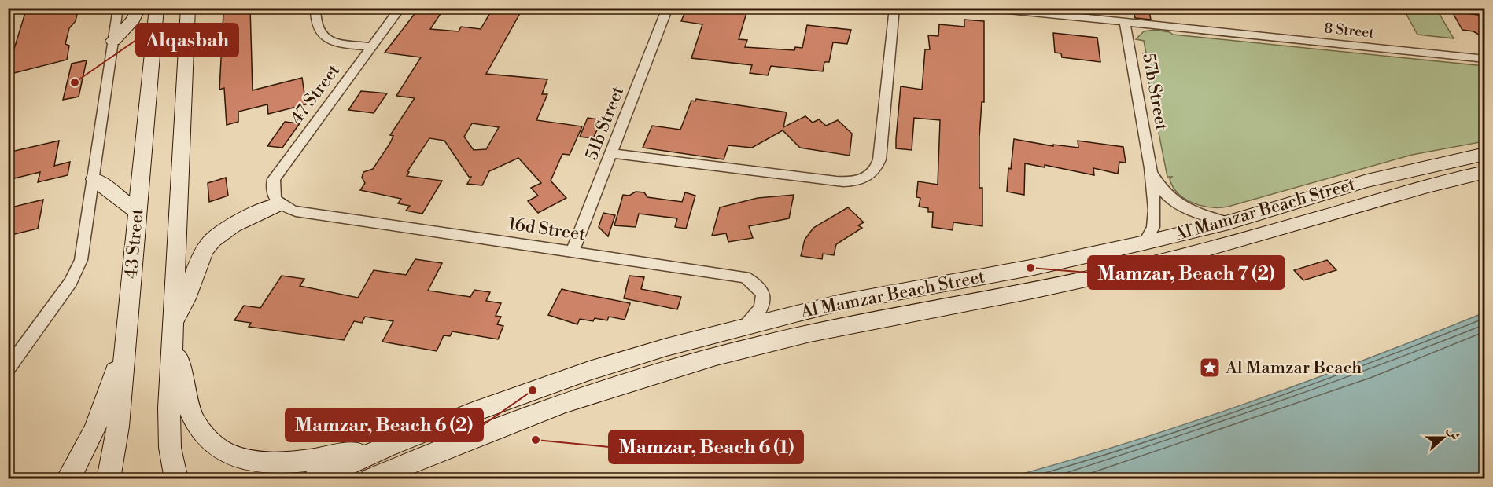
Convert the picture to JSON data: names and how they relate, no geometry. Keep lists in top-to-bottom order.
{
  "streets": {
    "main road": ["Al Mamzar Beach Street", "43 Street"],
    "street": [
      "8 Street",
      "57b Street",
      "47 Street",
      "51b Street",
      "16d Street"
    ]
  },
  "crossings": [
    ["8 Street", "57b Street"],
    ["57b Street", "Al Mamzar Beach Street"],
    ["47 Street", "16d Street"],
    ["51b Street", "16d Street"],
    ["Al Mamzar Beach Street", "16d Street"]
  ],
  "places": {
    "other": [
      "Alqasbah",
      "Mamzar, Beach 7 (2)",
      "Mamzar, Beach 6 (2)",
      "Mamzar, Beach 6 (1)"
    ],
    "place": ["Al Mamzar Beach"]
  },
  "north": "right"
}
